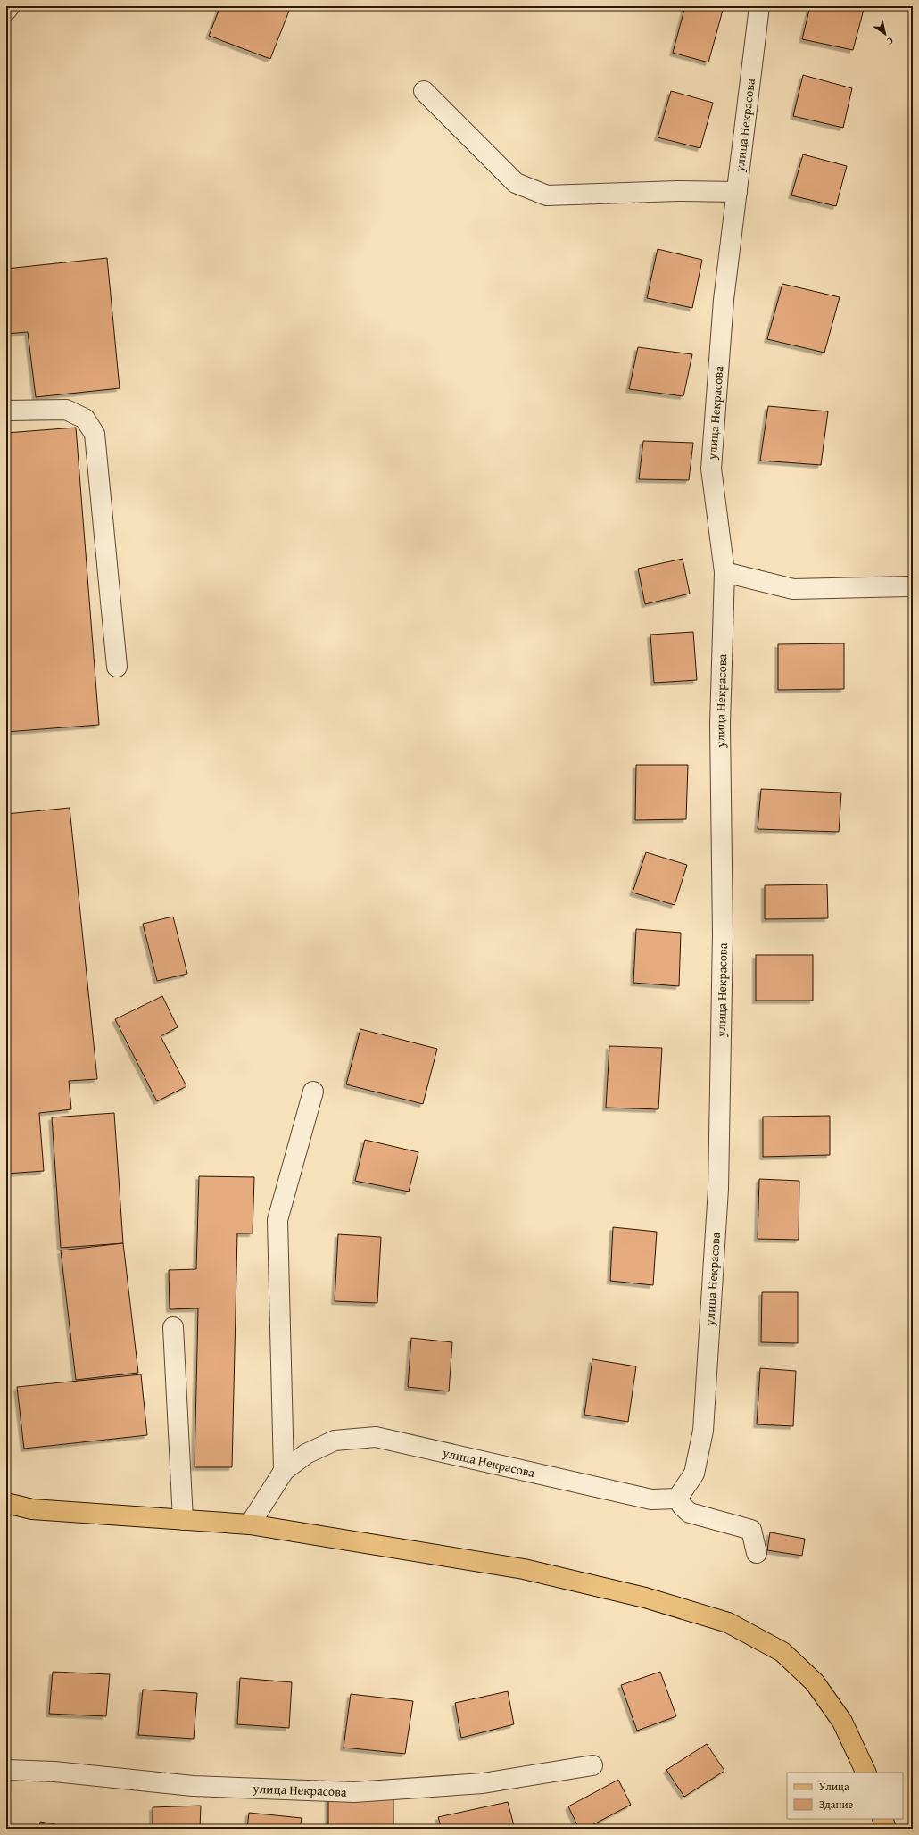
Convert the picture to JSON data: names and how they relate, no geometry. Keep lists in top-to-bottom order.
{
  "streets": {
    "street": ["улица Некрасова"]
  },
  "legend": ["Улица", "Здание"],
  "north": "bottom right"
}
